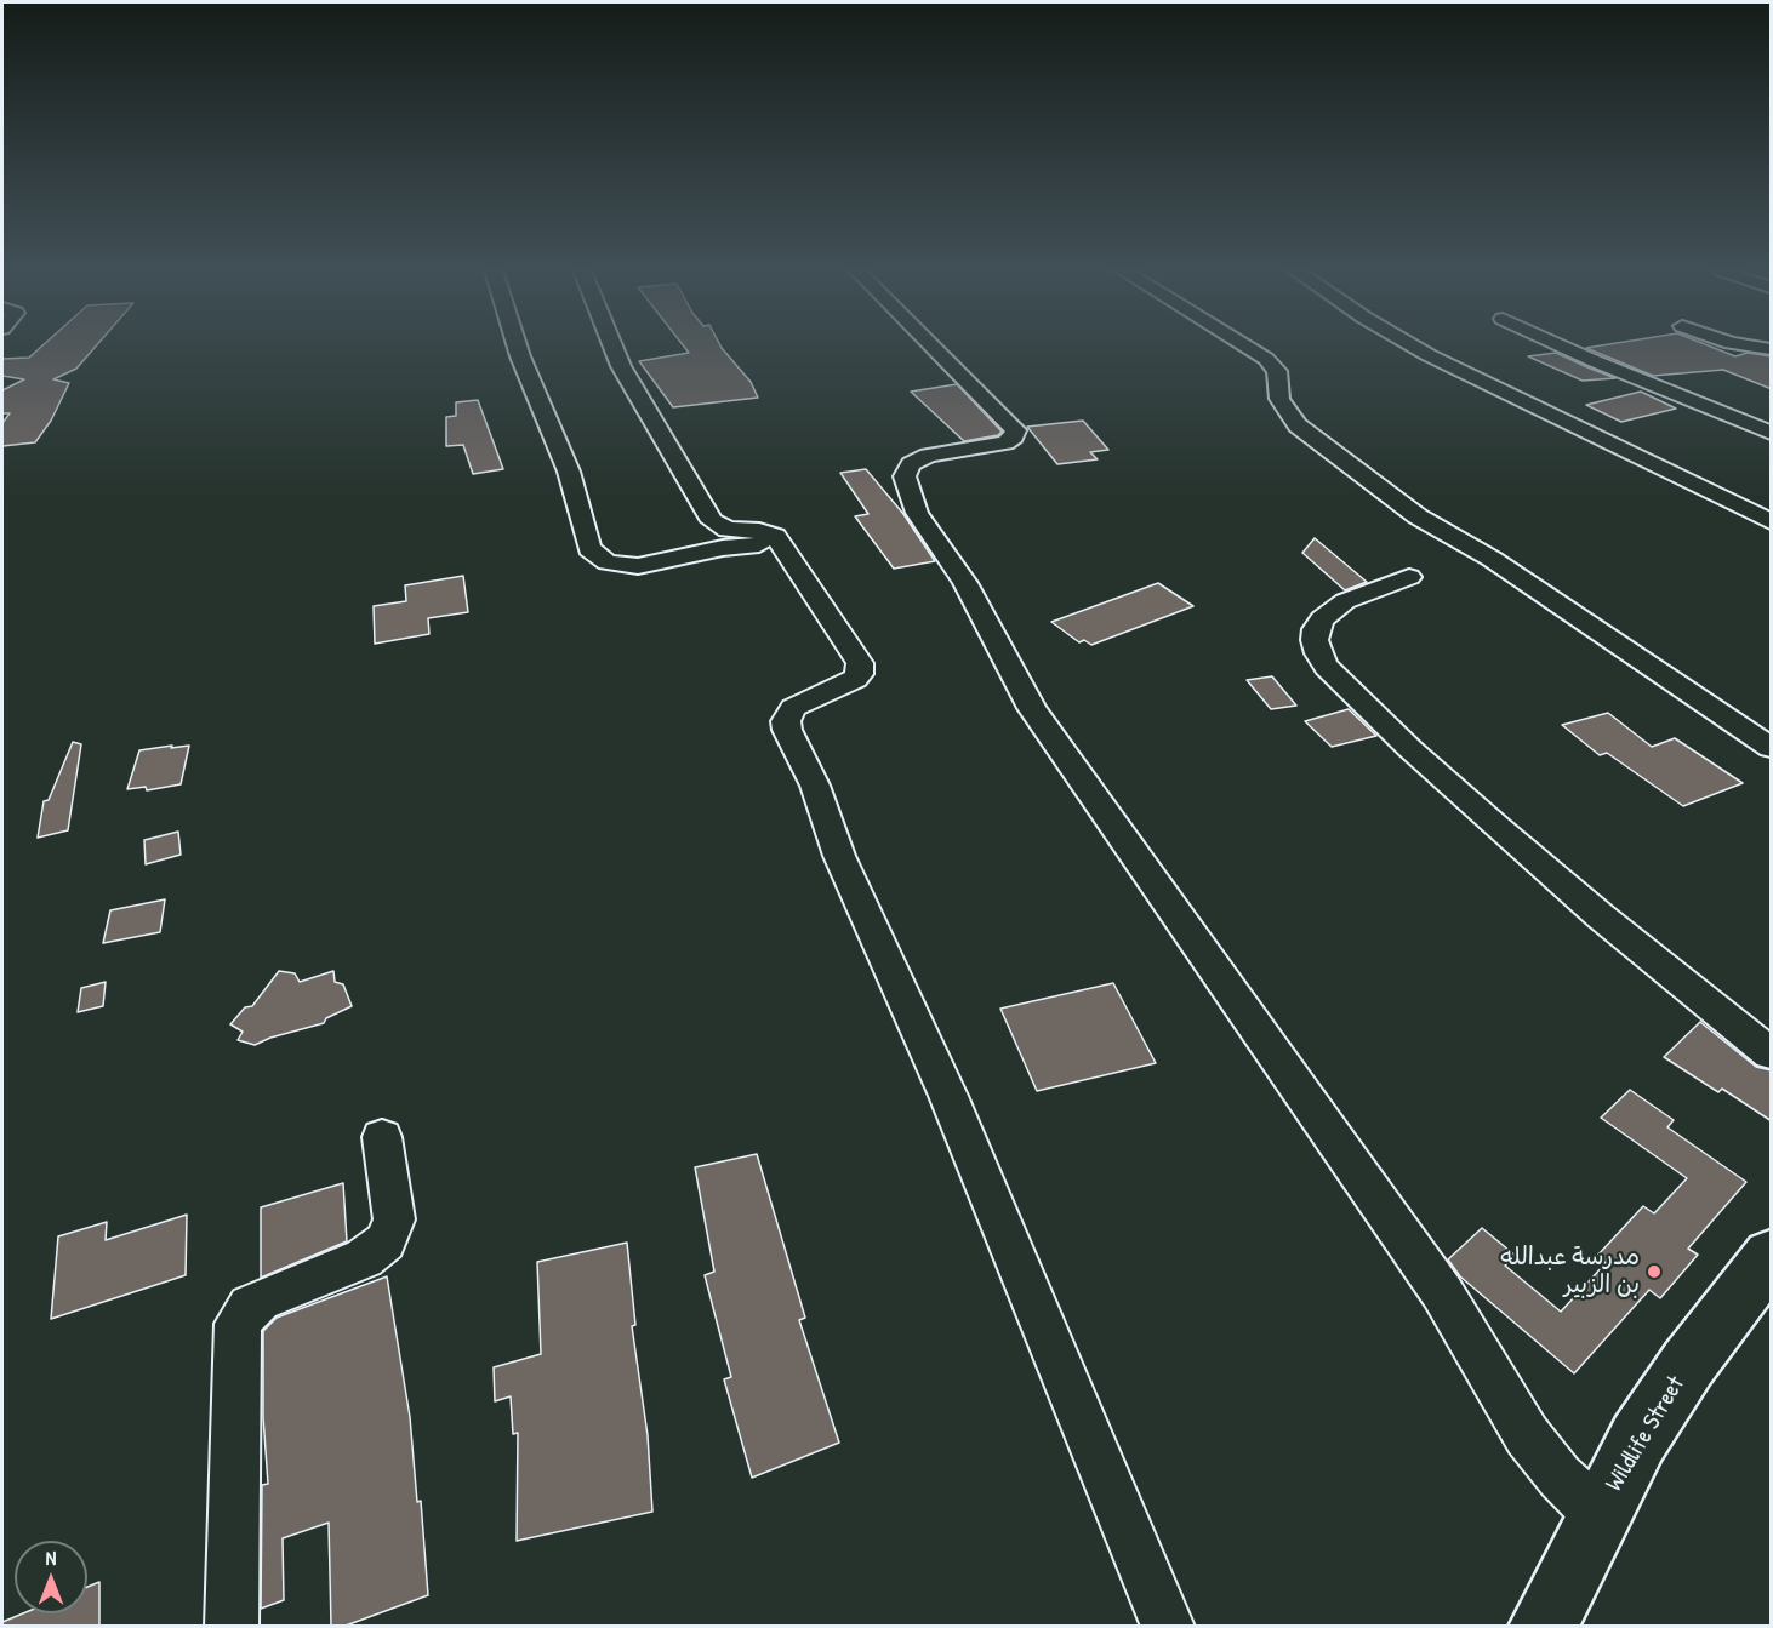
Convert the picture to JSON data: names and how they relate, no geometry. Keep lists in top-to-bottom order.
{
  "streets": {
    "main road": ["Wildlife Street"]
  },
  "places": ["مدرسة عبدالله بن الزبير"],
  "north": "top"
}
